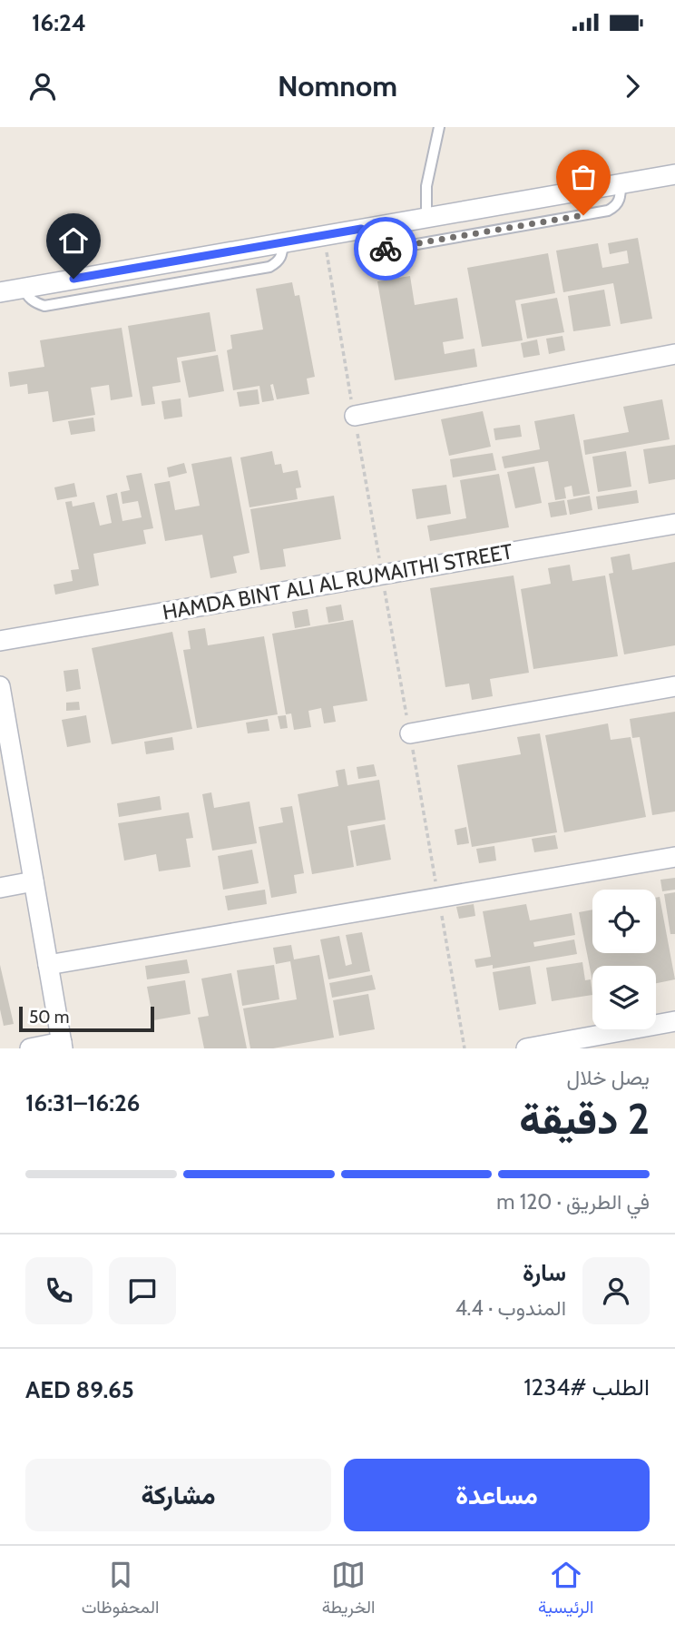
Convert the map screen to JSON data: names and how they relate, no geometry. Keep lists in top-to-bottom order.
{
  "streets": {
    "street": ["HAMDA BINT ALI AL RUMAITHI STREET"]
  },
  "scale_bar": "50 m",
  "page": {
    "status": "16:24",
    "header": "Nomnom",
    "scale": "50 m",
    "heading": ["2 دقيقة", "يصل خلال", "16:26–16:31"],
    "panel": [
      "سارة",
      "المندوب · 4.4",
      "الطلب #1234",
      "AED 89.65"
    ],
    "bar": "في الطريق · 120 m",
    "buttons": ["مساعدة", "مشاركة"],
    "tabs": ["الرئيسية", "الخريطة", "المحفوظات"]
  }
}
